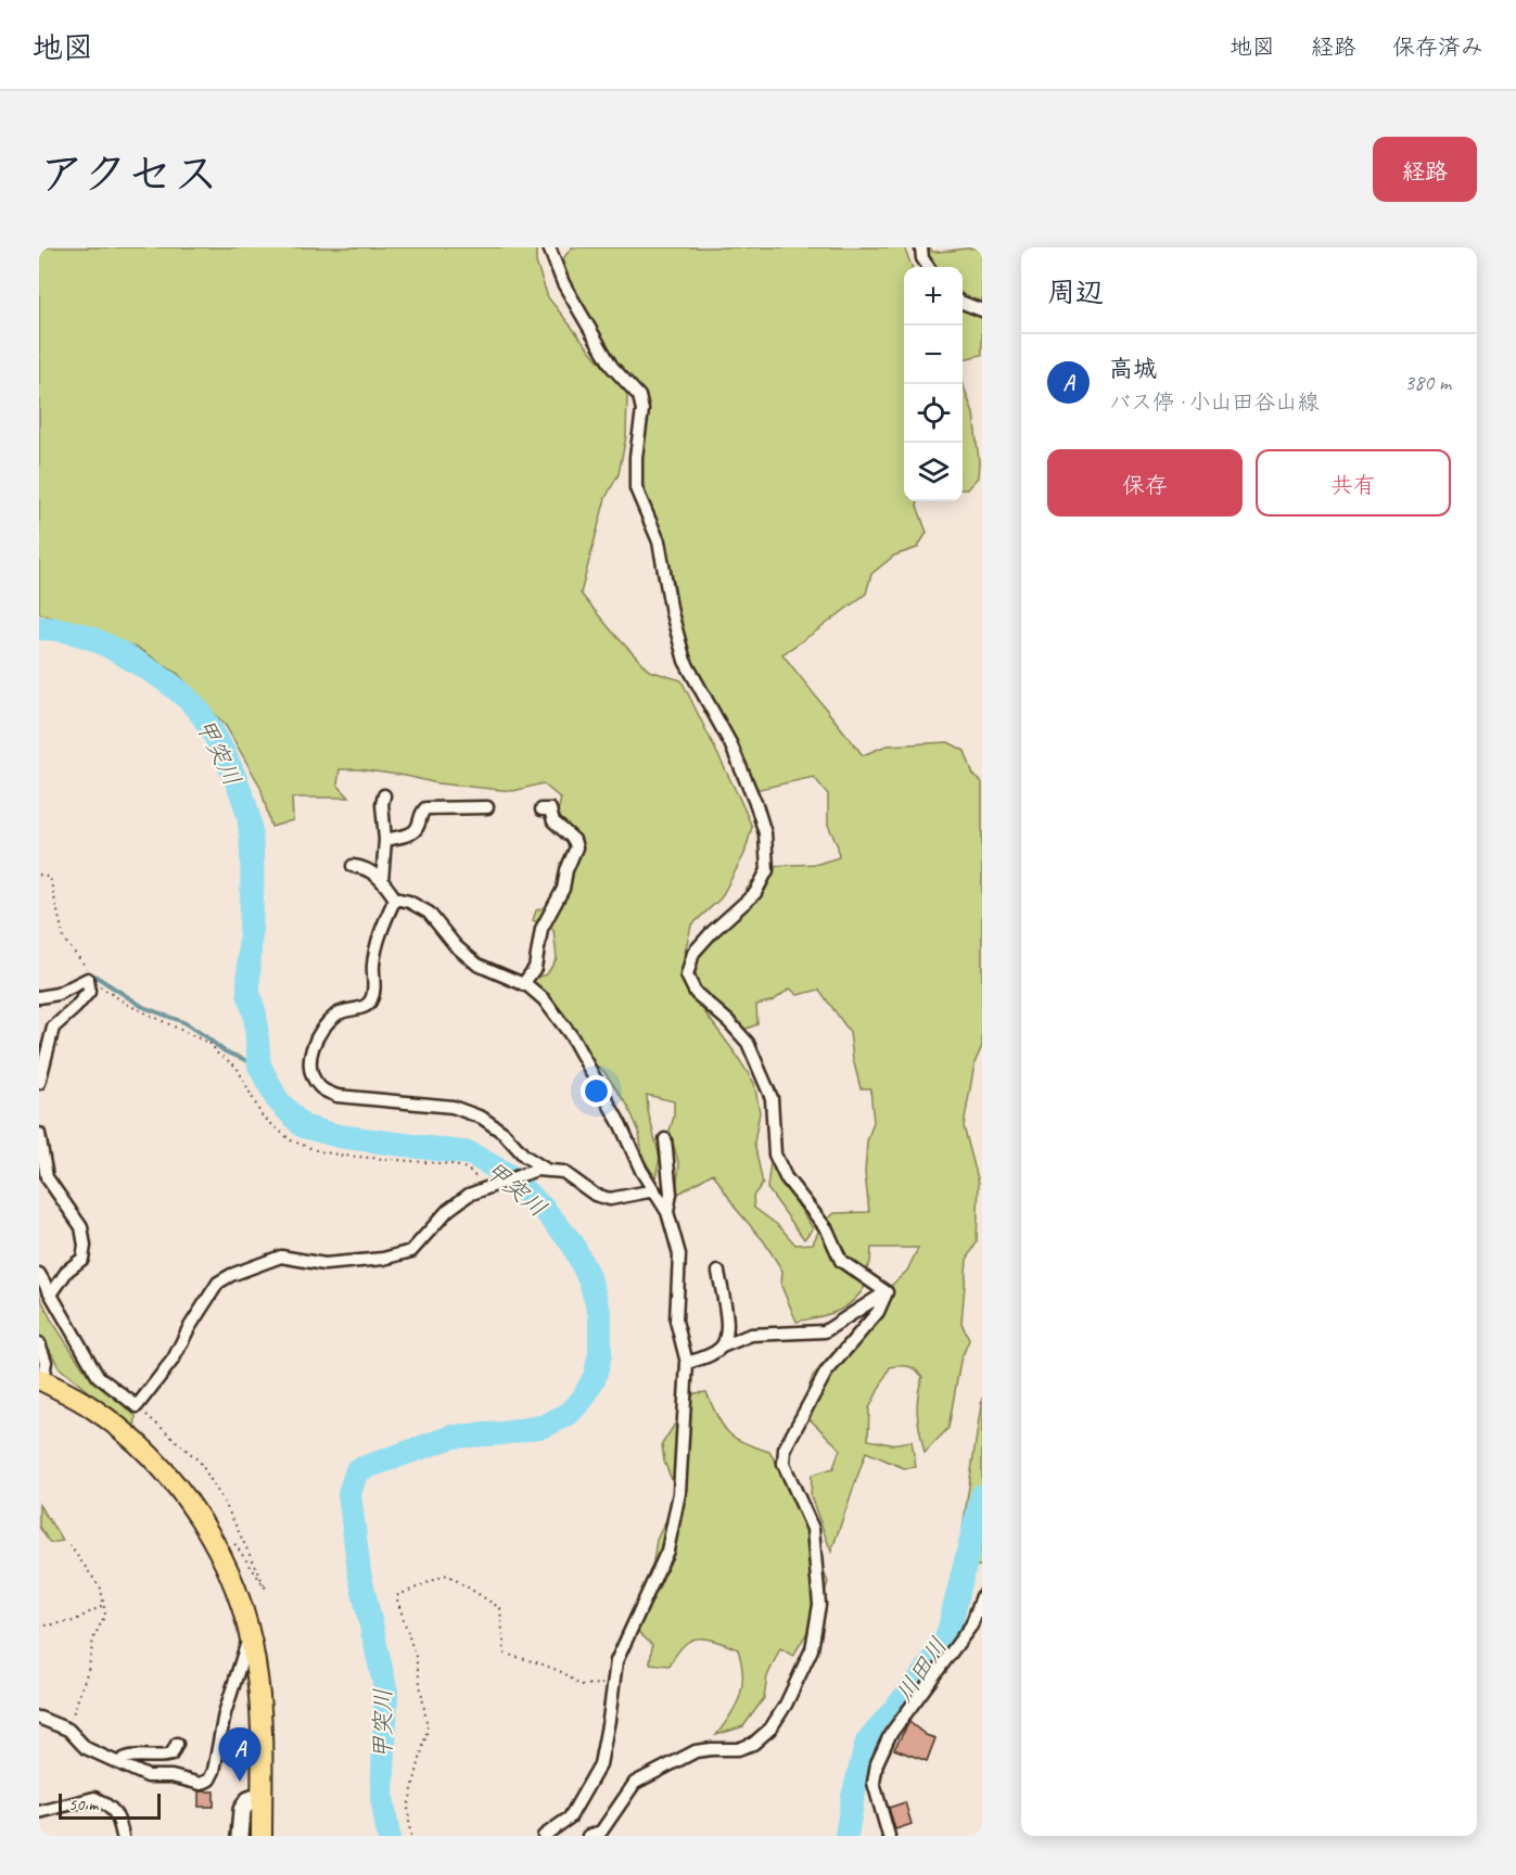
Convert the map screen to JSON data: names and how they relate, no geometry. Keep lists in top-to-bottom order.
{
  "water": ["甲突川", "川田川"],
  "scale_bar": "50 m",
  "page": {
    "header": "地図",
    "nav": ["地図", "経路", "保存済み"],
    "title": "アクセス",
    "buttons": [
      "経路",
      ["保存", "共有"]
    ],
    "heading": "周辺",
    "map_buttons": ["+", "−"],
    "list": [
      {
        "mark": "A",
        "name": "高城",
        "note": "バス停 · 小山田谷山線",
        "value": "380 m"
      }
    ],
    "pins": "A",
    "scale": "50 m"
  }
}
